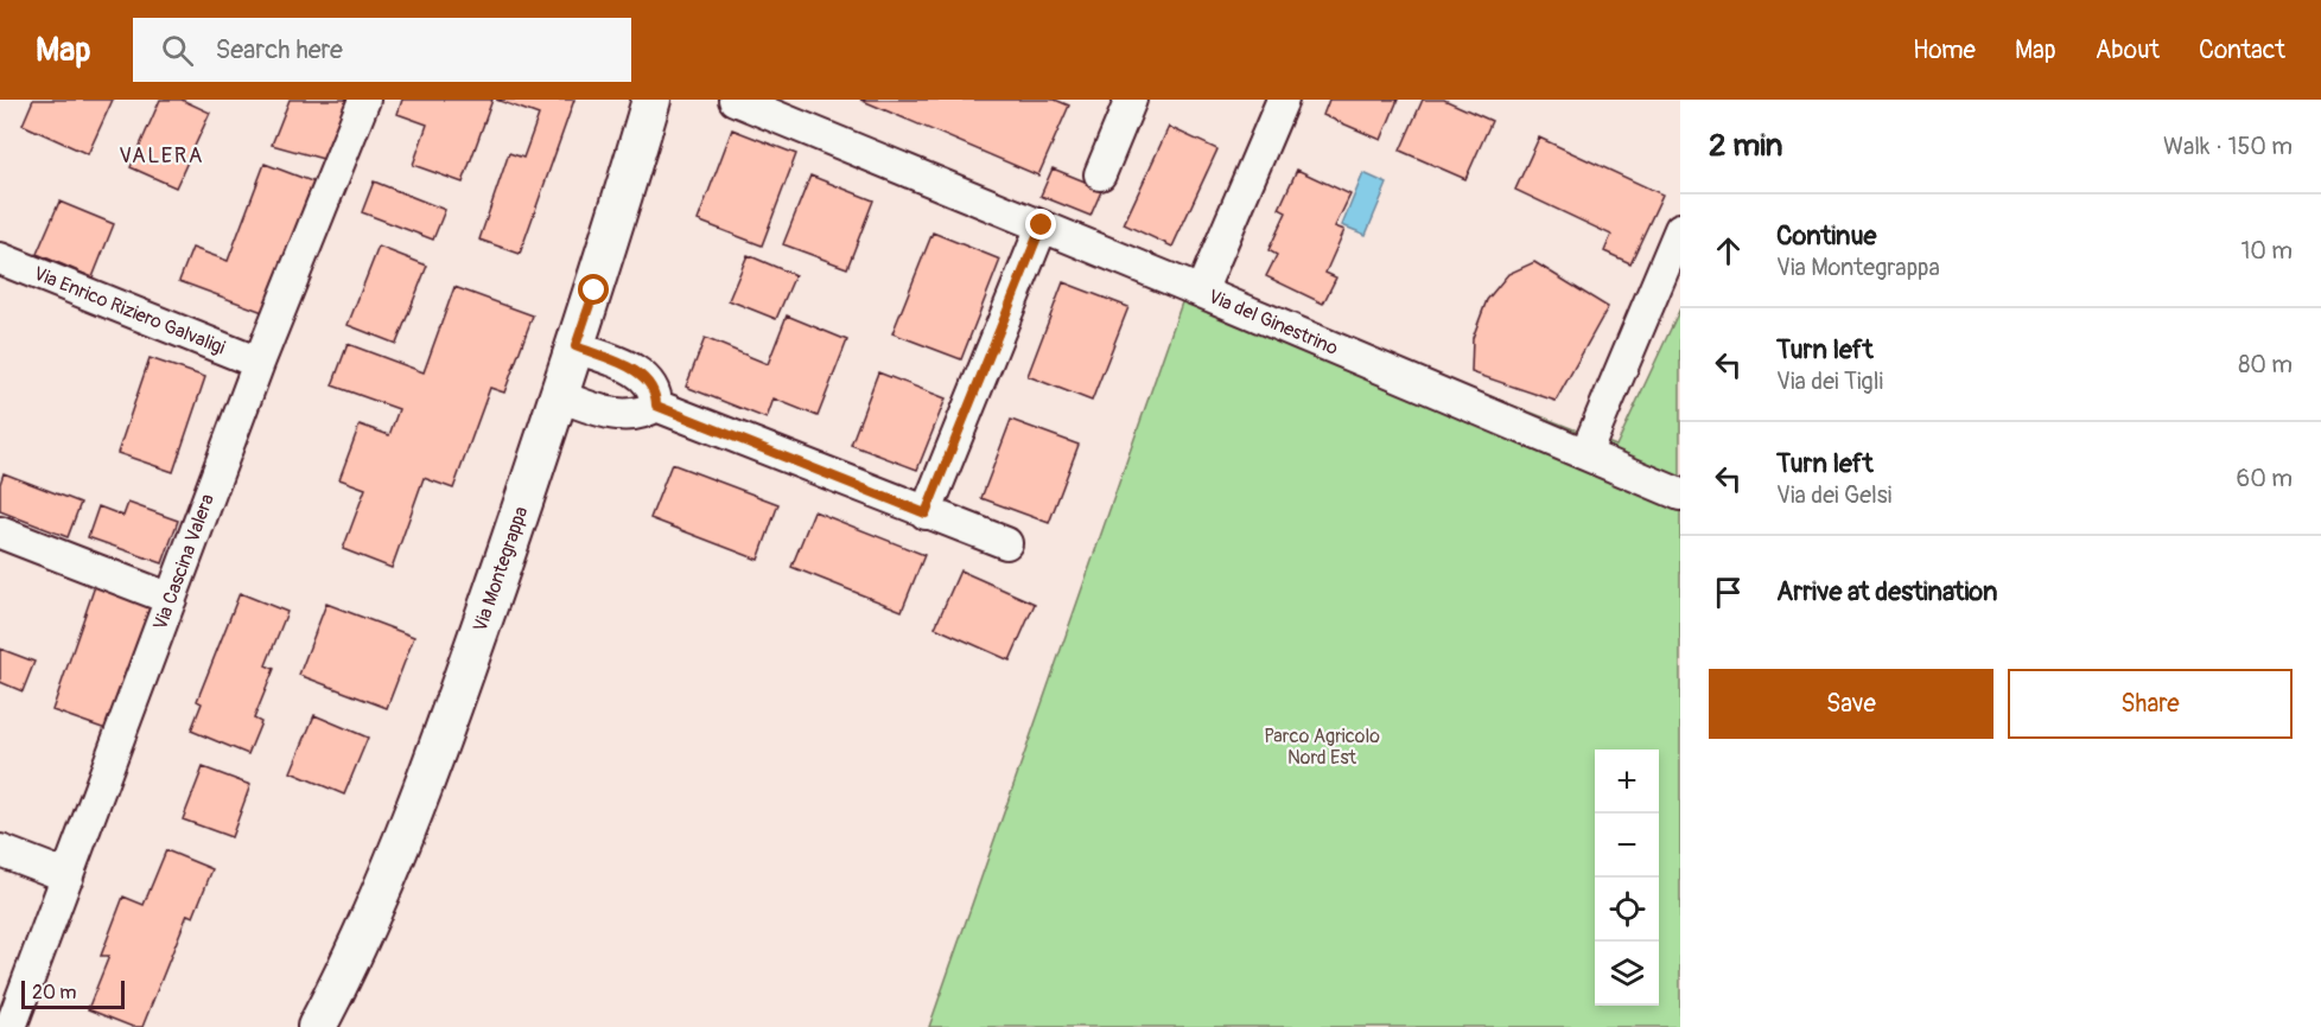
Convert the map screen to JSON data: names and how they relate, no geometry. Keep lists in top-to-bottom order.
{
  "streets": {
    "street": [
      "Via Enrico Riziero Galvaligi",
      "Via del Ginestrino",
      "Via Cascina Valera",
      "Via Montegrappa"
    ]
  },
  "crossings": [
    ["Via Enrico Riziero Galvaligi", "Via Cascina Valera"]
  ],
  "districts": ["VALERA"],
  "parks": ["Parco Agricolo Nord Est"],
  "scale_bar": "20 m",
  "page": {
    "header": "Map",
    "search": "Search here",
    "nav": [
      "Home",
      "Map",
      "About",
      "Contact"
    ],
    "heading": ["2 min", "Walk · 150 m"],
    "list": [
      ["Continue", "Via Montegrappa", "10 m"],
      ["Turn left", "Via dei Tigli", "80 m"],
      ["Turn left", "Via dei Gelsi", "60 m"],
      "Arrive at destination"
    ],
    "buttons": ["Save", "Share"],
    "map_buttons": ["+", "−"],
    "scale": "20 m"
  }
}
